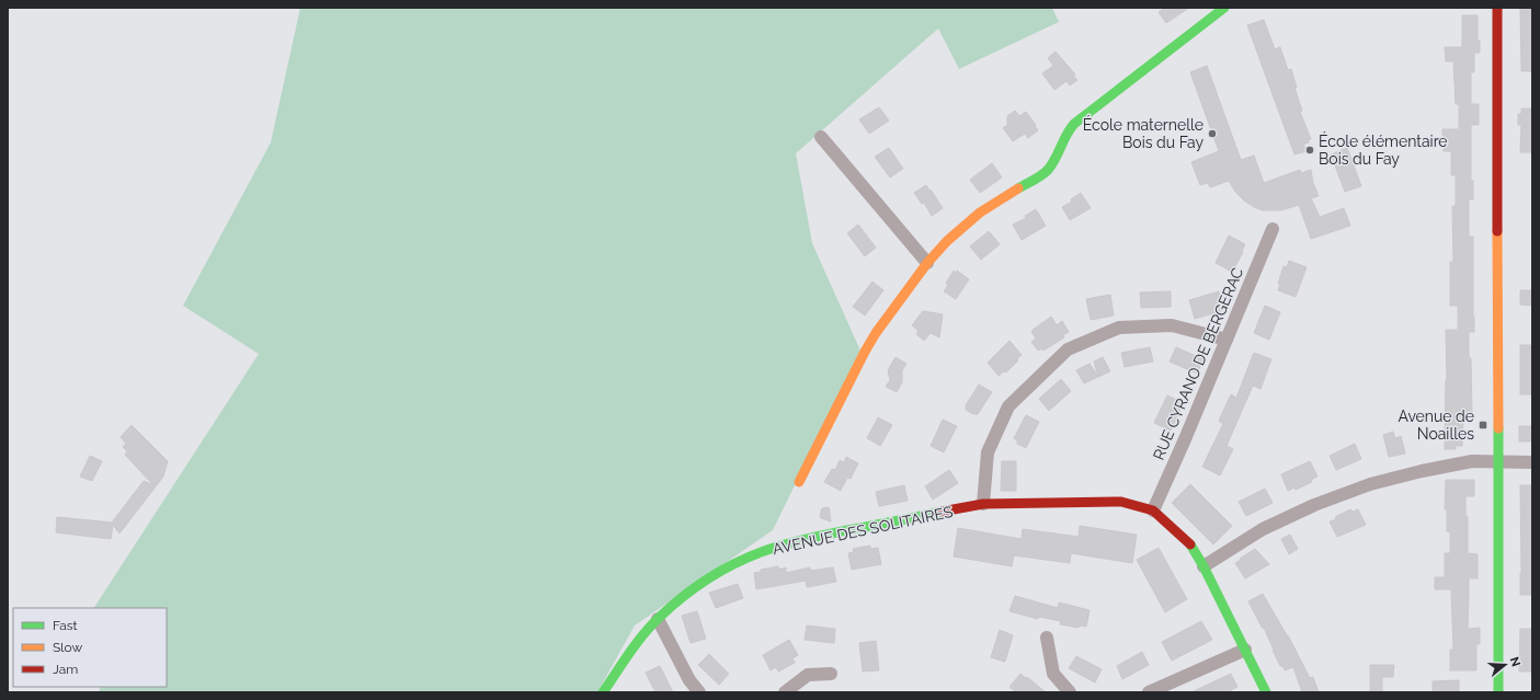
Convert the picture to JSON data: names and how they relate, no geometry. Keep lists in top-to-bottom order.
{
  "streets": {
    "street": ["RUE CYRANO DE BERGERAC", "AVENUE DES SOLITAIRES"]
  },
  "crossings": [
    ["RUE CYRANO DE BERGERAC", "AVENUE DES SOLITAIRES"]
  ],
  "places": {
    "other": ["École maternelle Bois du Fay", "École élémentaire Bois du Fay"],
    "transit": ["Avenue de Noailles"]
  },
  "legend": ["Fast", "Slow", "Jam"],
  "north": "right"
}
